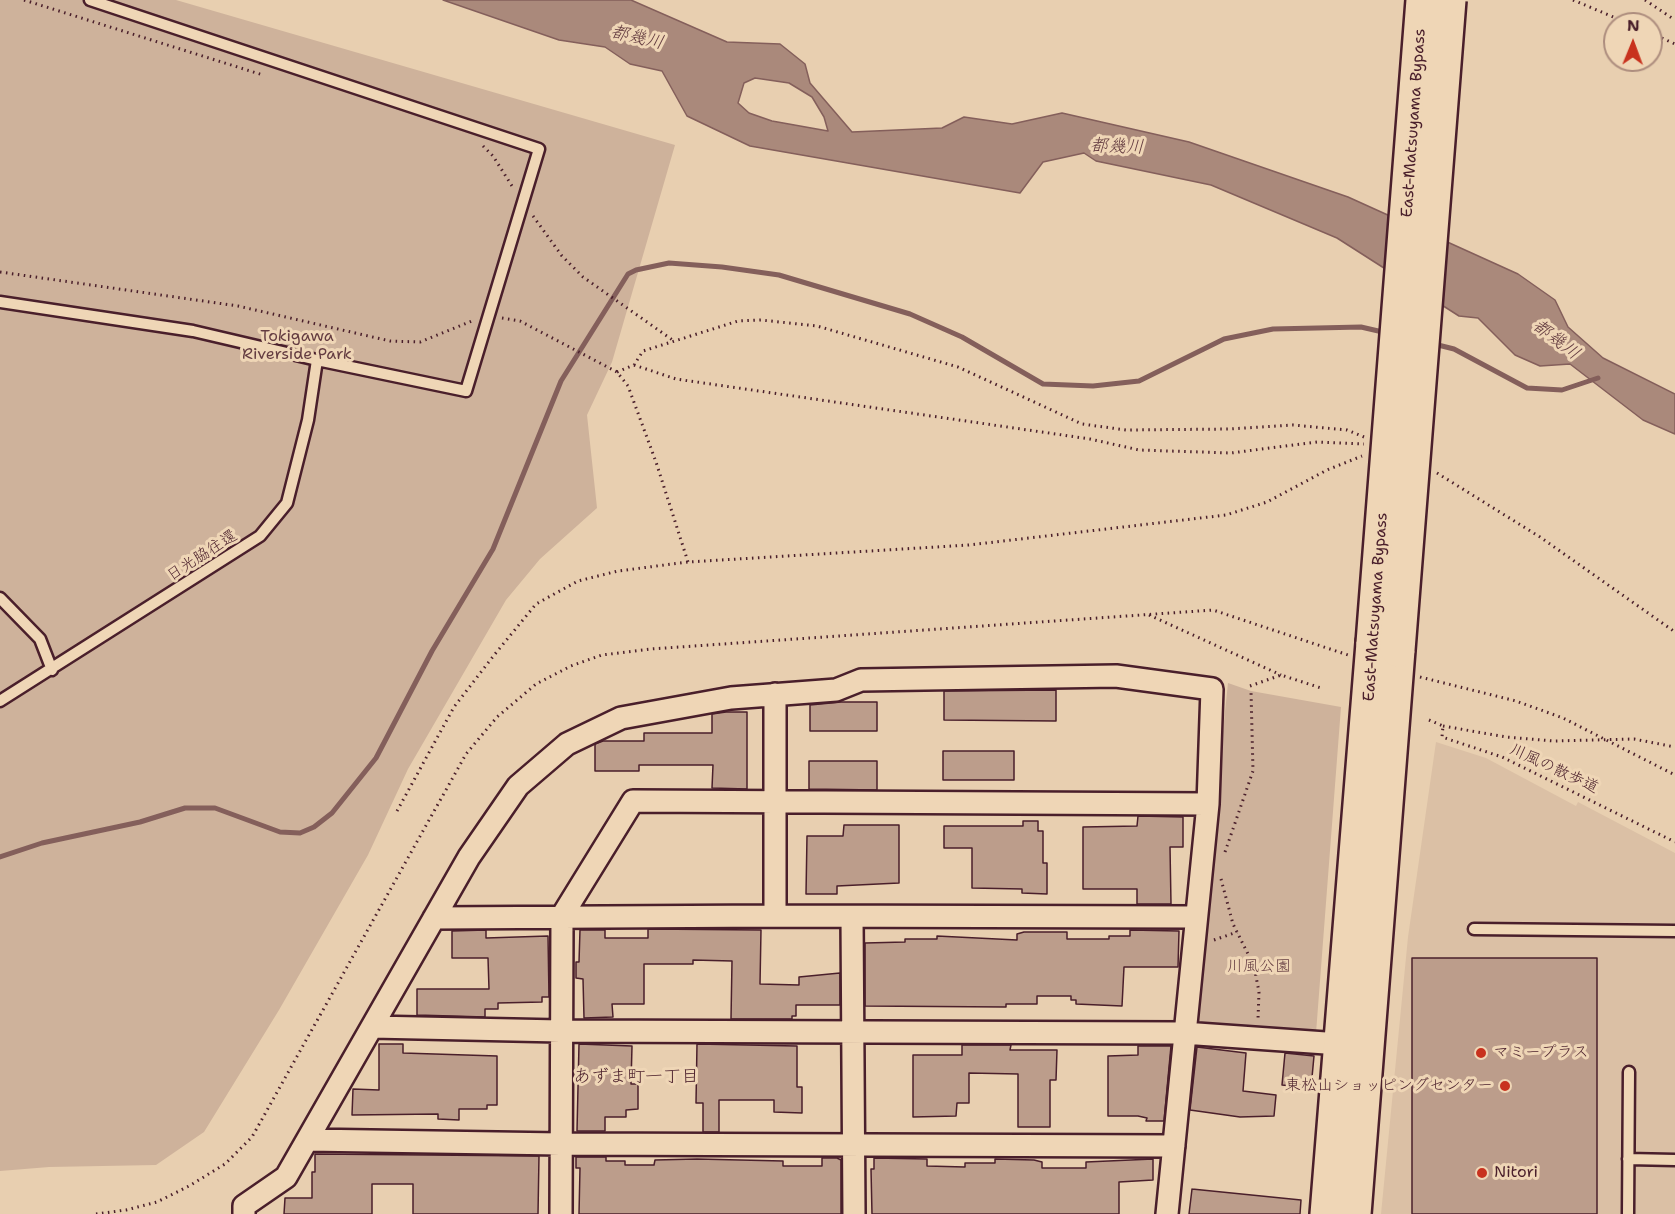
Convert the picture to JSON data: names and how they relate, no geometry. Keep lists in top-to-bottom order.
{
  "streets": {
    "highway": ["East-Matsuyama Bypass"],
    "lane": ["日光脇往還"],
    "path": ["川風の散歩道"]
  },
  "districts": ["あずま町一丁目"],
  "water": ["都幾川"],
  "parks": ["Tokigawa Riverside Park", "川風公園"],
  "places": ["マミープラス", "東松山ショッピングセンター", "Nitori"],
  "north": "top"
}
